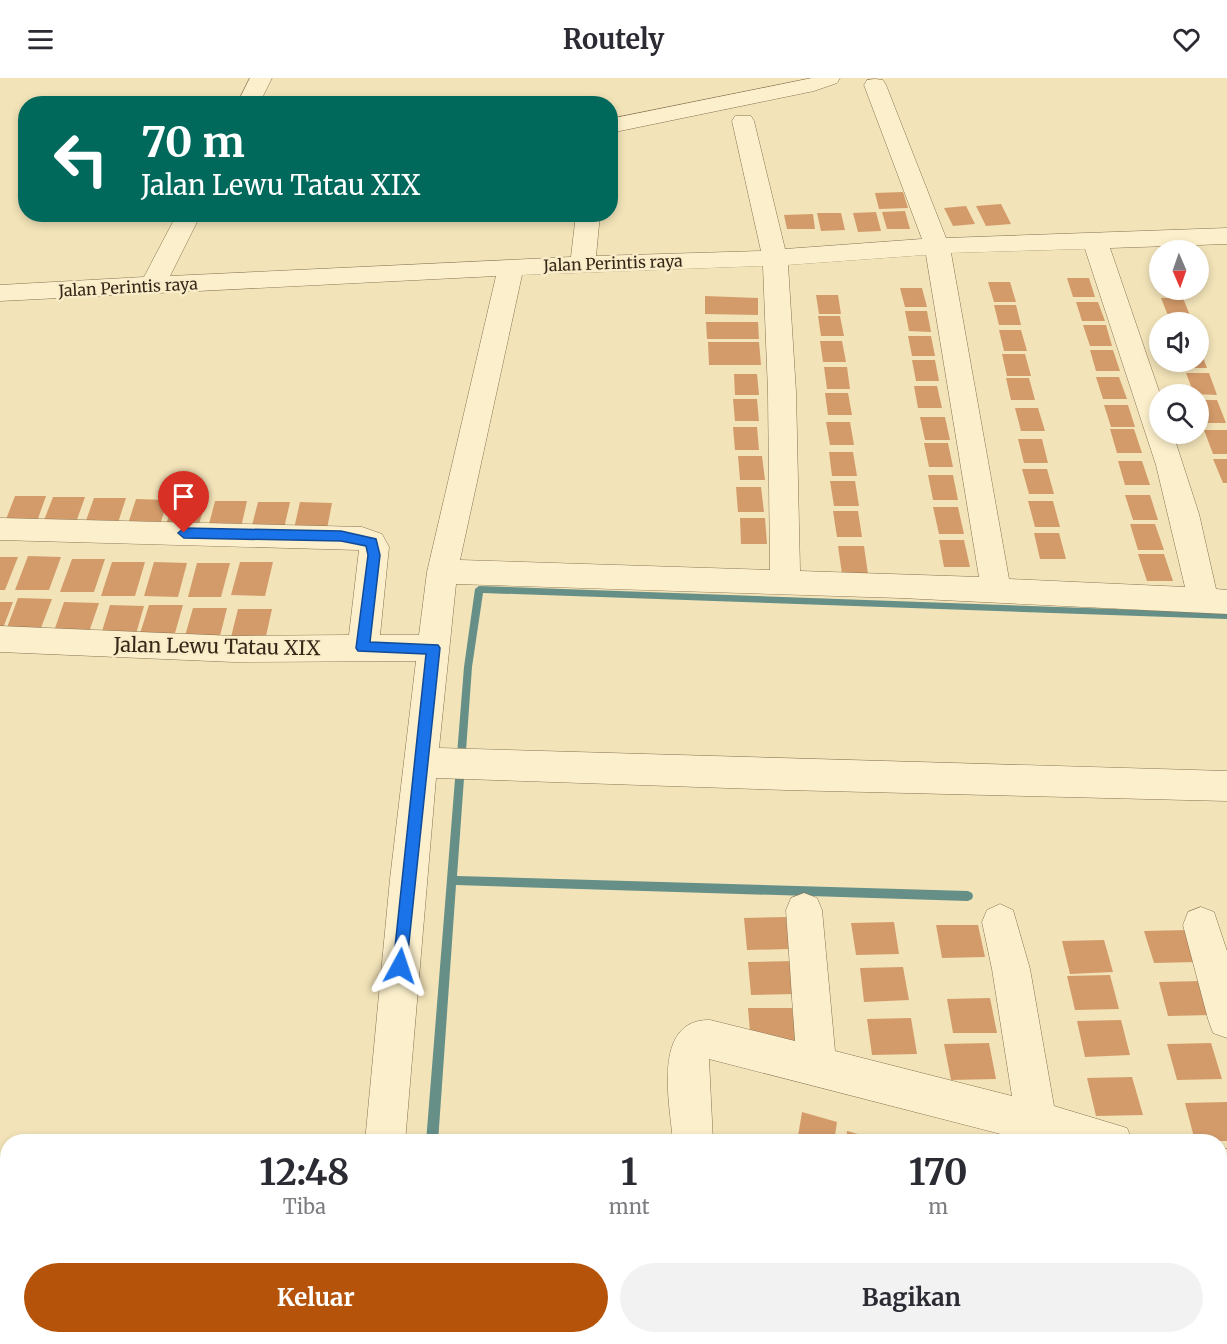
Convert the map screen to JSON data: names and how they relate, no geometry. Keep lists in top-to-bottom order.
{
  "streets": {
    "street": ["Jalan Perintis raya", "Jalan Lewu Tatau XIX"]
  },
  "north": "bottom",
  "page": {
    "header": "Routely",
    "turn": ["70 m", "Jalan Lewu Tatau XIX"],
    "eta": [
      "12:48",
      "Tiba",
      "1",
      "mnt",
      "170",
      "m"
    ],
    "buttons": ["Keluar", "Bagikan"]
  }
}
